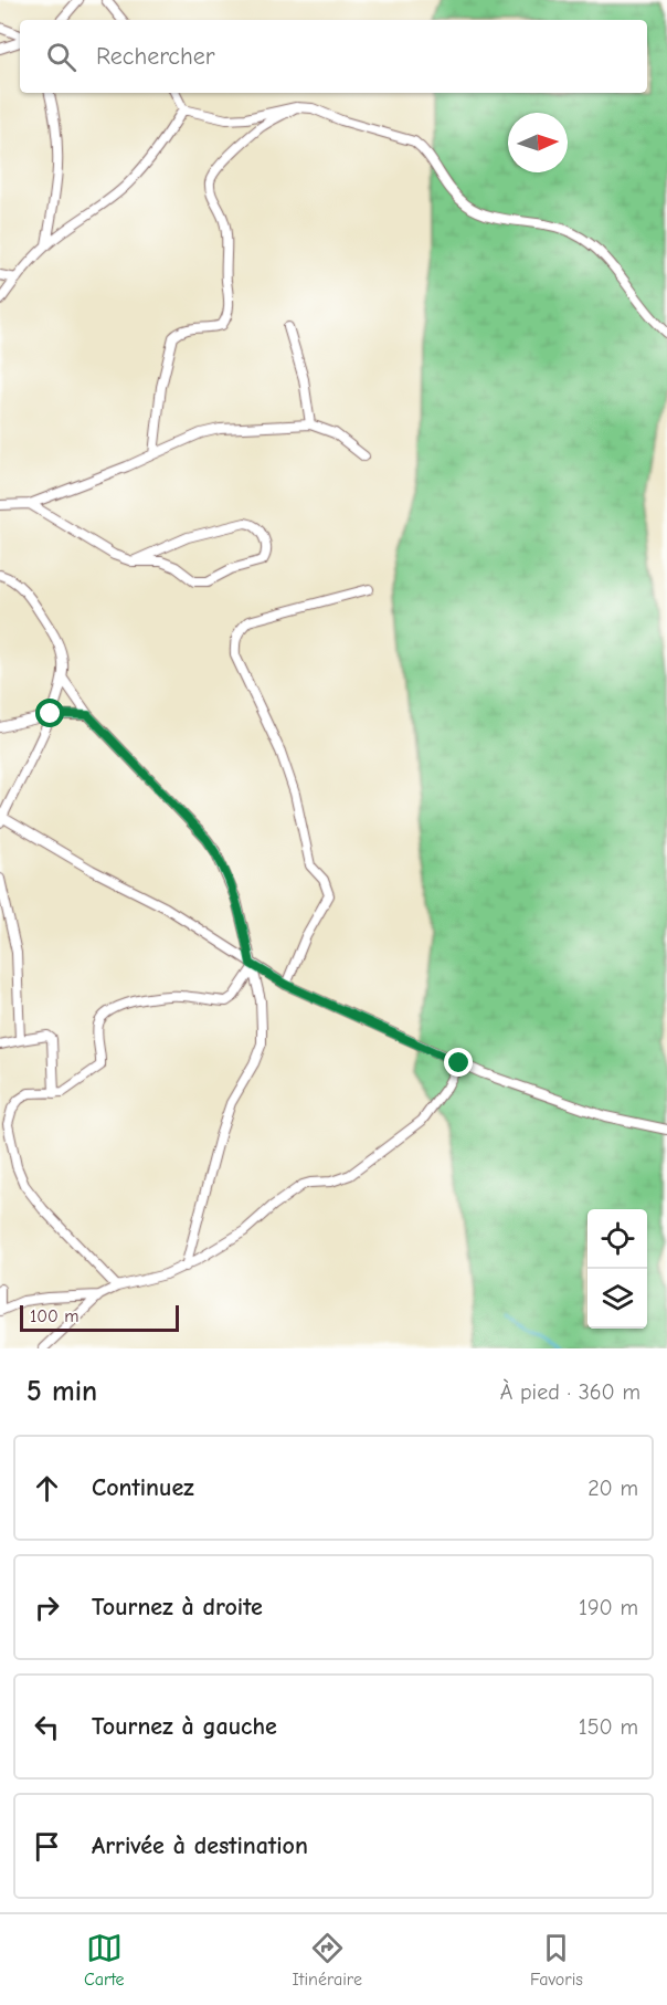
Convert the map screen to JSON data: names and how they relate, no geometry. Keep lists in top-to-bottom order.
{
  "scale_bar": "100 m",
  "north": "right",
  "page": {
    "search": "Rechercher",
    "scale": "100 m",
    "heading": ["5 min", "À pied · 360 m"],
    "list": [
      ["Continuez", "20 m"],
      ["Tournez à droite", "190 m"],
      ["Tournez à gauche", "150 m"],
      "Arrivée à destination"
    ],
    "nav": ["Carte", "Itinéraire", "Favoris"]
  }
}
